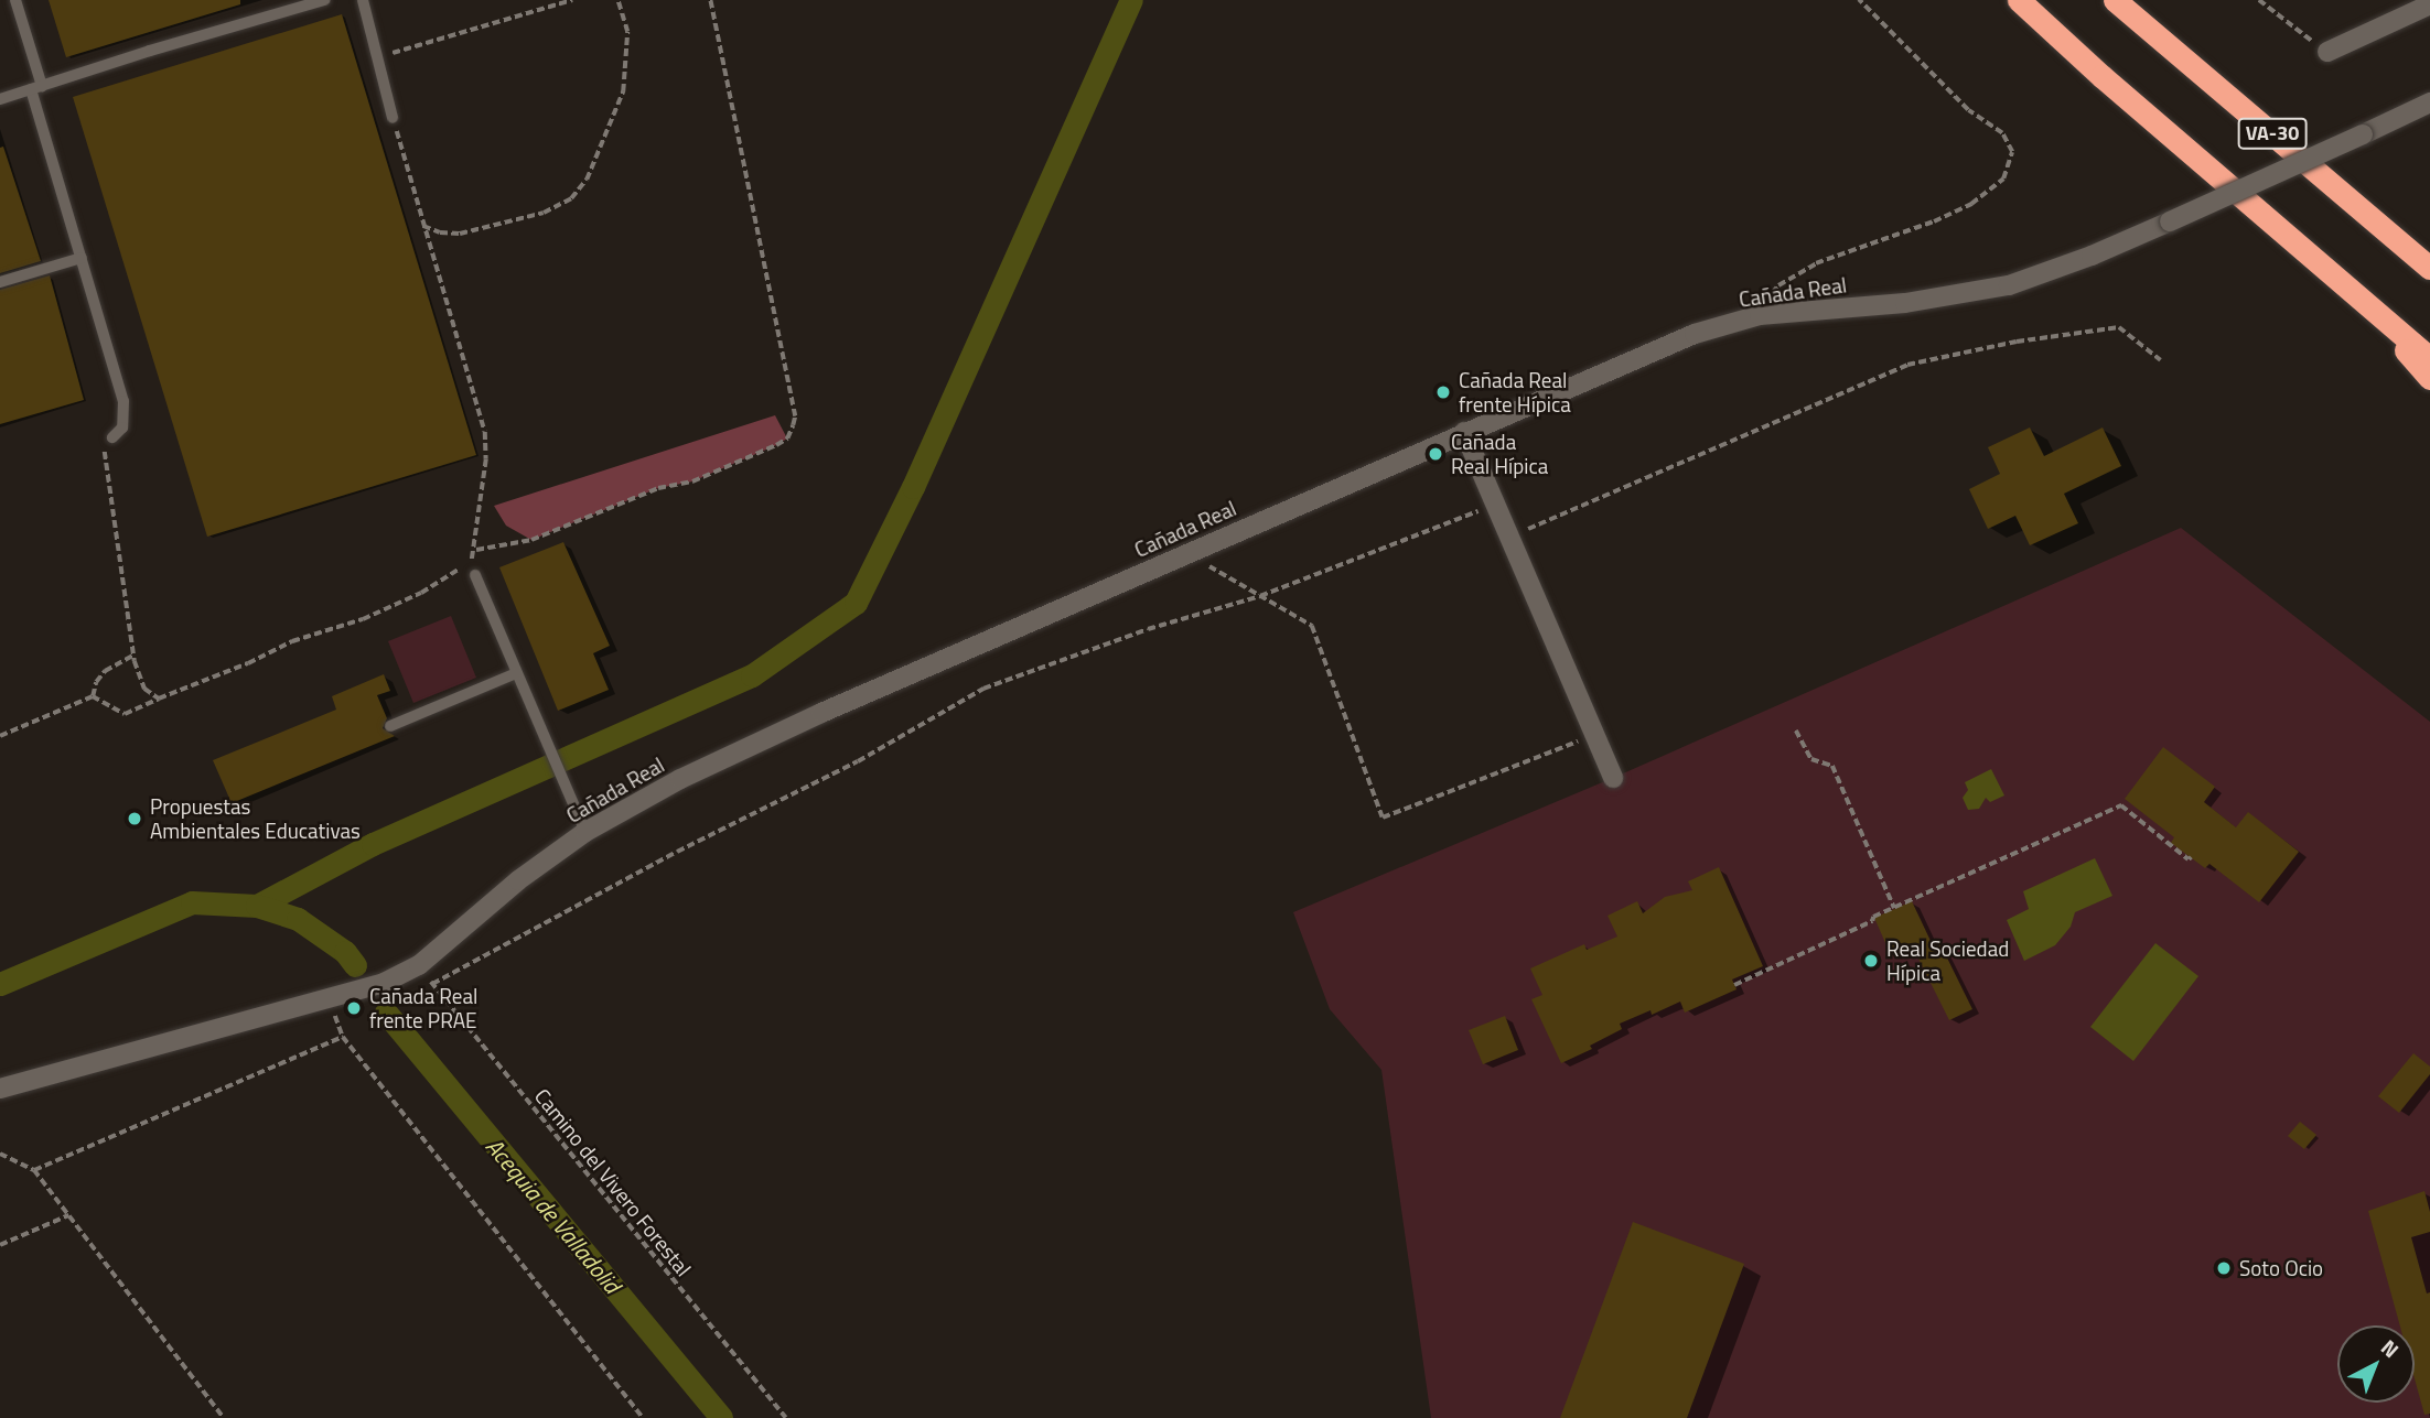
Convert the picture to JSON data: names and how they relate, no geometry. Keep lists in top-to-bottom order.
{
  "streets": {
    "highway": ["VA-30"],
    "street": ["Cañada Real"],
    "path": ["Camino del Vivero Forestal"]
  },
  "crossings": [
    ["Cañada Real", "Camino del Vivero Forestal"]
  ],
  "water": ["Acequia de Valladolid"],
  "places": [
    "Cañada Real frente Hípica",
    "Cañada Real Hípica",
    "Propuestas Ambientales Educativas",
    "Real Sociedad Hípica",
    "Cañada Real frente PRAE",
    "Soto Ocio"
  ],
  "north": "top right"
}
